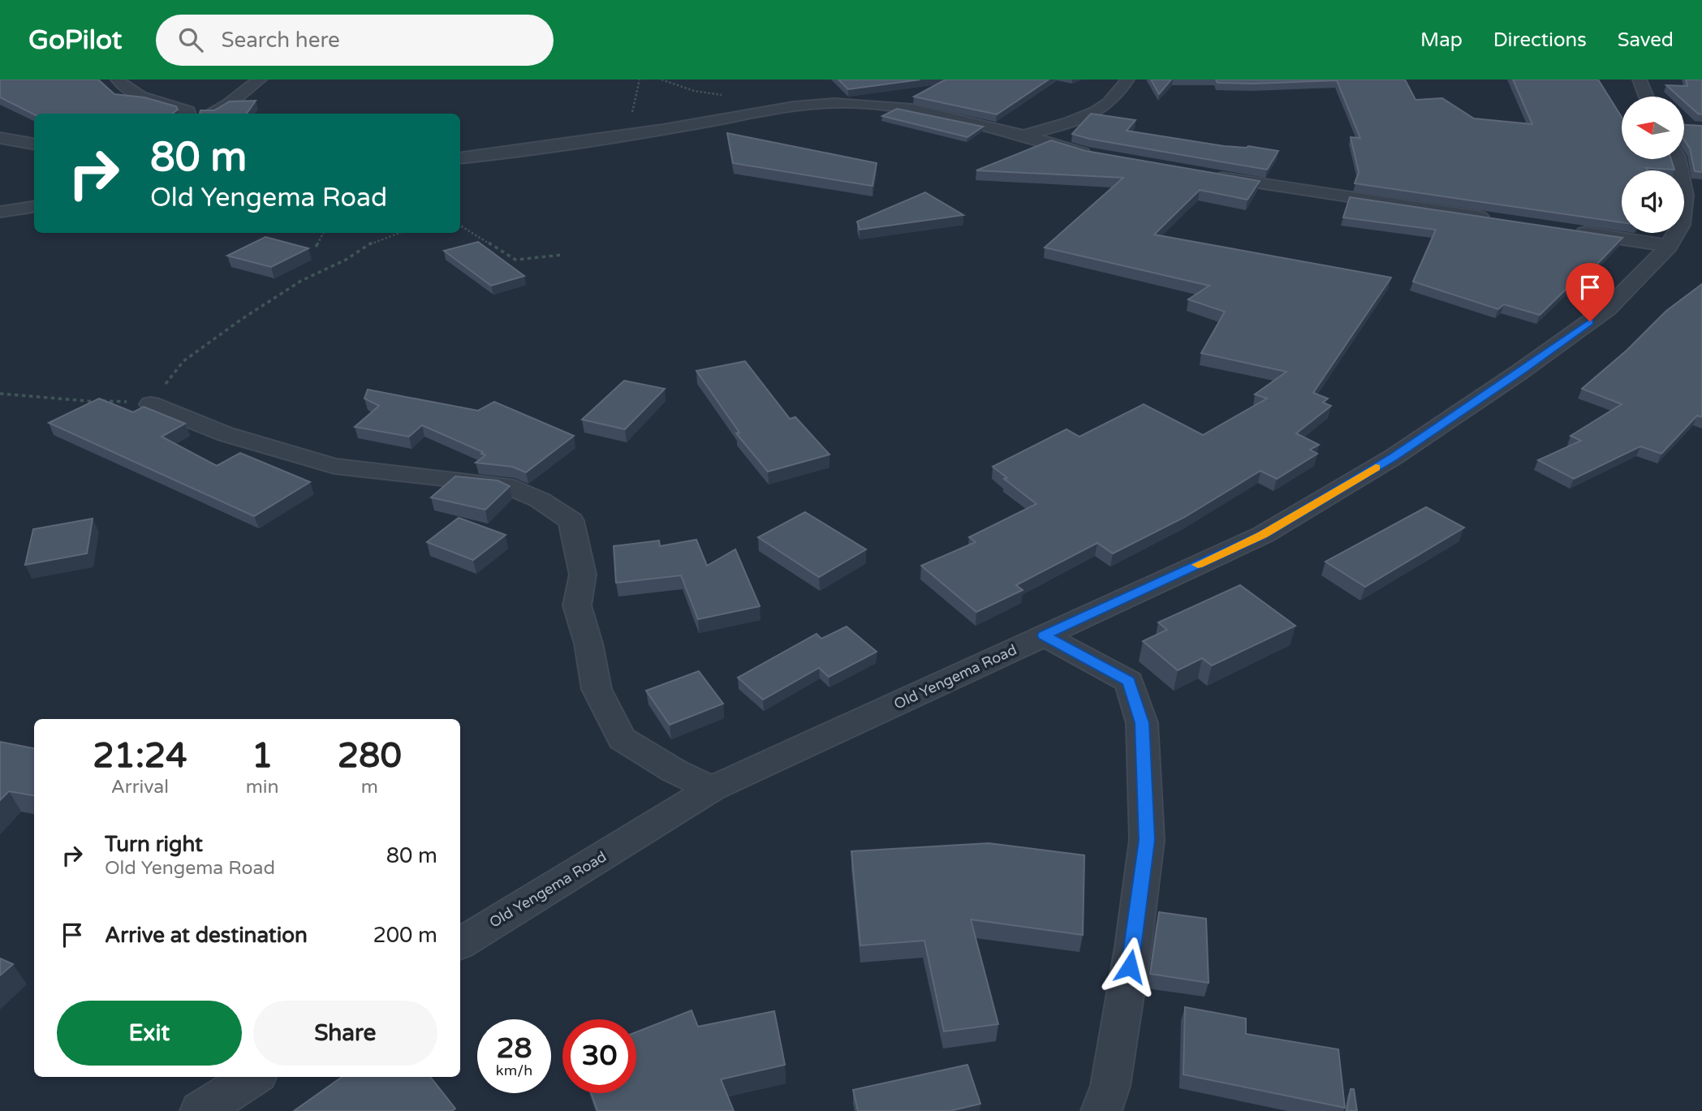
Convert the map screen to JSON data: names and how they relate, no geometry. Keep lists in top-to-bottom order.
{
  "streets": {
    "street": ["Old Yengema Road"]
  },
  "north": "left",
  "page": {
    "header": "GoPilot",
    "search": "Search here",
    "nav": ["Map", "Directions", "Saved"],
    "turn": ["80 m", "Old Yengema Road"],
    "eta": [
      "21:24",
      "Arrival",
      "1",
      "min",
      "280",
      "m"
    ],
    "list": [
      {
        "name": "Turn right",
        "note": "Old Yengema Road",
        "value": "80 m"
      },
      {
        "name": "Arrive at destination",
        "value": "200 m"
      }
    ],
    "buttons": ["Exit", "Share"],
    "speed": "28 km/h",
    "limit": "30"
  }
}
